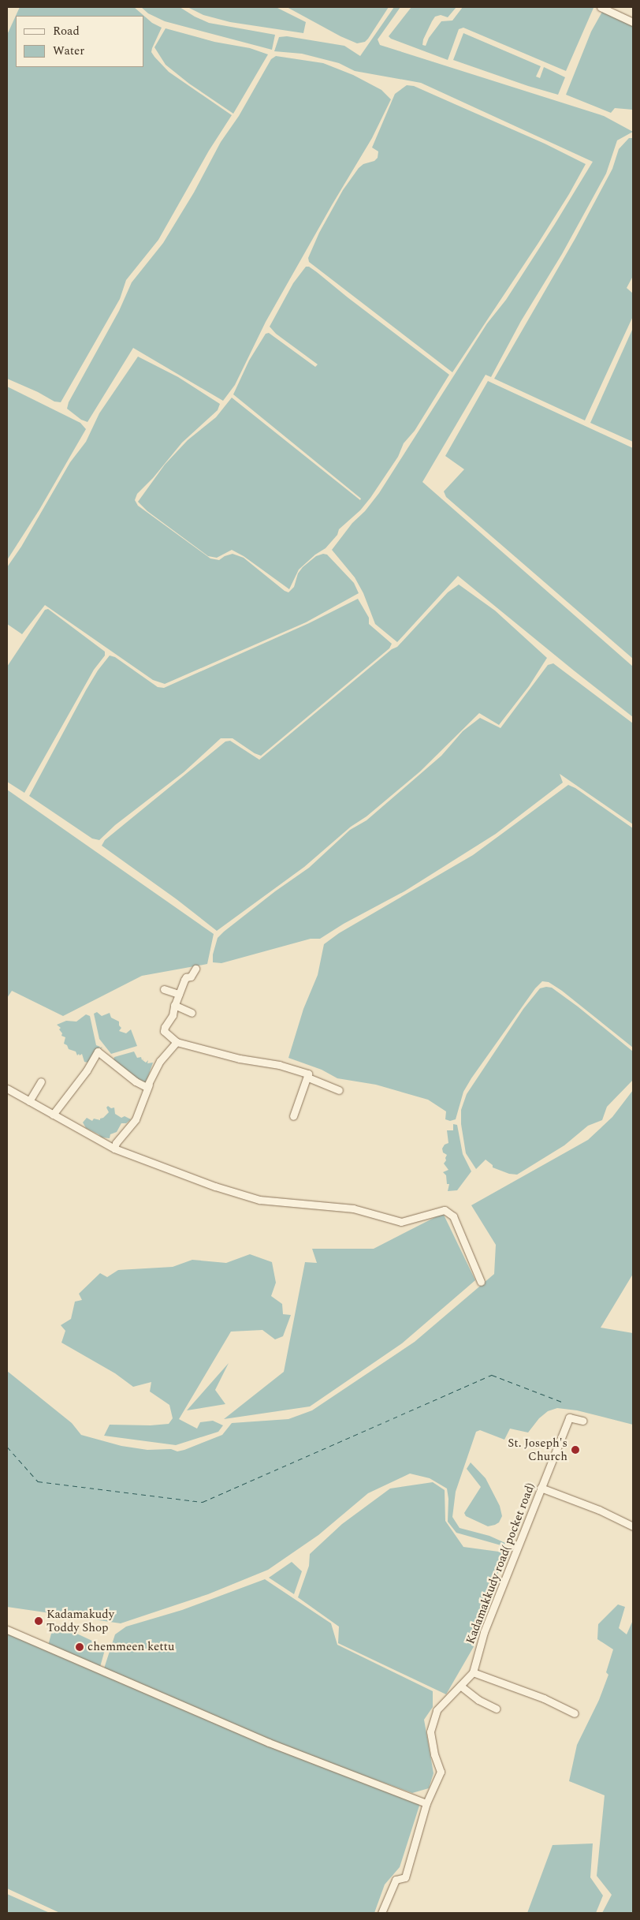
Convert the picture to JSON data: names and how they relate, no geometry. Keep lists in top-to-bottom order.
{
  "streets": {
    "street": ["Kadamakkudy road( pocket road)"]
  },
  "places": ["St. Joseph's Church", "Kadamakudy Toddy Shop", "chemmeen kettu"],
  "legend": ["Road", "Water"]
}
